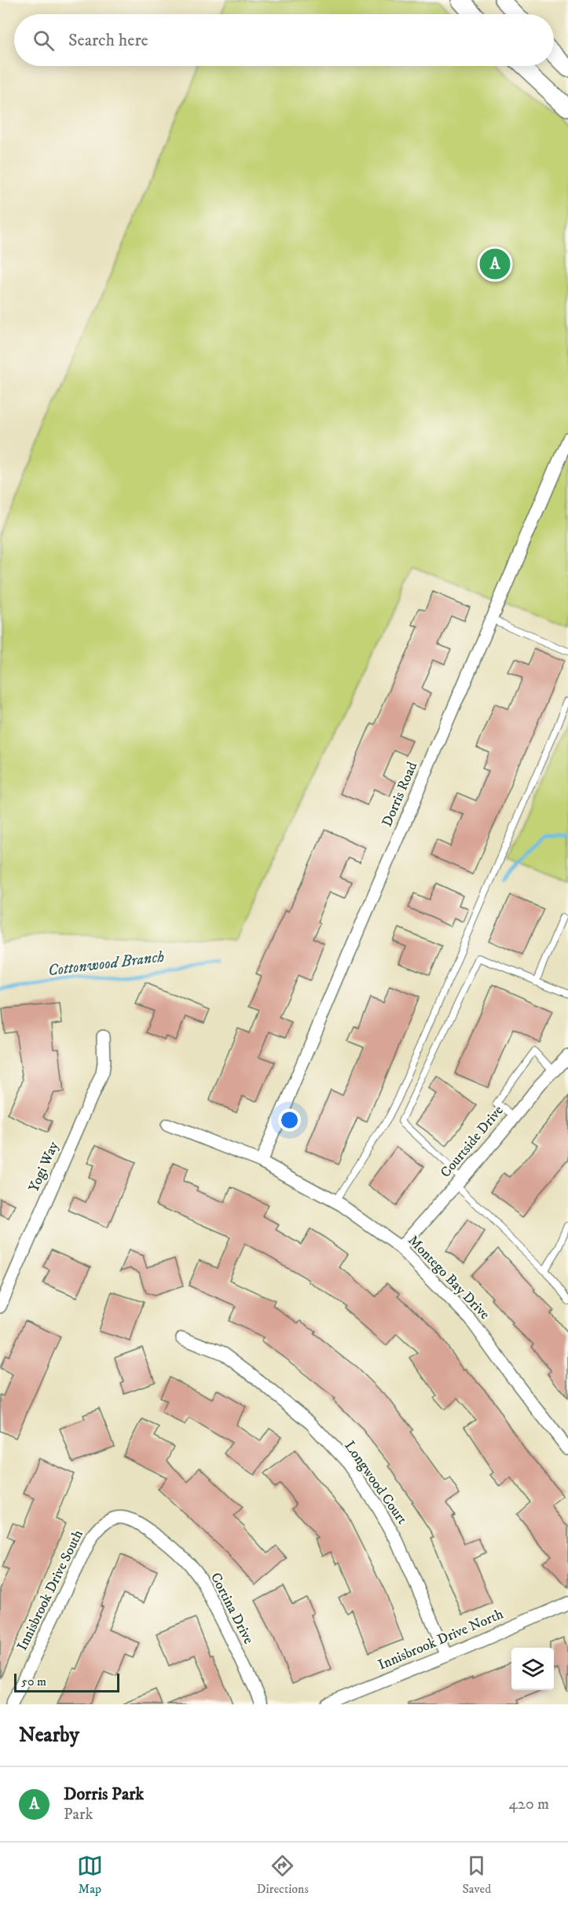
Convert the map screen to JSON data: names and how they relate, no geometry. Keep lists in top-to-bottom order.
{
  "streets": {
    "street": [
      "Dorris Road",
      "Courtside Drive",
      "Yogi Way",
      "Montego Bay Drive",
      "Longwood Court",
      "Innisbrook Drive South",
      "Cortina Drive",
      "Innisbrook Drive North"
    ]
  },
  "crossings": [
    ["Dorris Road", "Montego Bay Drive"],
    ["Courtside Drive", "Montego Bay Drive"],
    ["Longwood Court", "Innisbrook Drive North"],
    ["Innisbrook Drive South", "Cortina Drive"]
  ],
  "water": ["Cottonwood Branch"],
  "scale_bar": "50 m",
  "page": {
    "search": "Search here",
    "pins": "A",
    "scale": "50 m",
    "heading": "Nearby",
    "list": [
      {
        "mark": "A",
        "name": "Dorris Park",
        "note": "Park",
        "value": "420 m"
      }
    ],
    "nav": ["Map", "Directions", "Saved"]
  }
}
